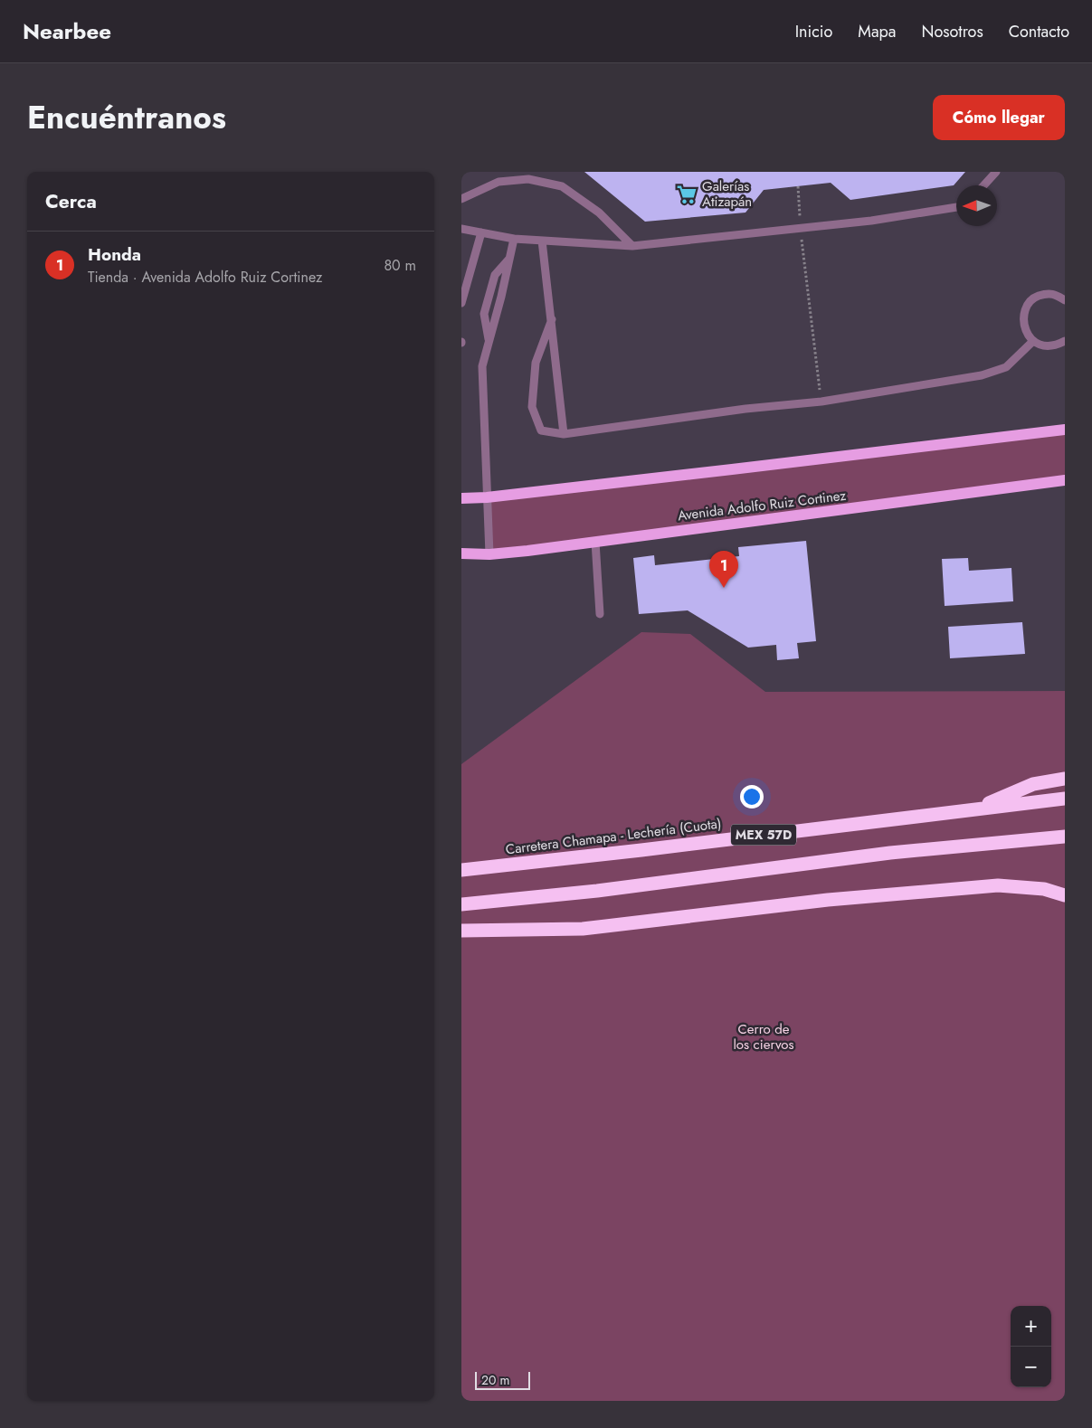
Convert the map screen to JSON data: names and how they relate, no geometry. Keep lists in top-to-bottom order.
{
  "streets": {
    "highway": ["MEX 57D", "Carretera Chamapa - Lechería (Cuota)"],
    "main road": ["Avenida Adolfo Ruiz Cortinez"]
  },
  "parks": ["Cerro de los ciervos"],
  "places": {
    "supermarket": ["Galerías Atizapán"]
  },
  "scale_bar": "20 m",
  "north": "left",
  "page": {
    "header": "Nearbee",
    "nav": [
      "Inicio",
      "Mapa",
      "Nosotros",
      "Contacto"
    ],
    "title": "Encuéntranos",
    "buttons": "Cómo llegar",
    "heading": "Cerca",
    "list": [
      {
        "mark": "1",
        "name": "Honda",
        "note": "Tienda · Avenida Adolfo Ruiz Cortinez",
        "value": "80 m"
      }
    ],
    "pins": "1",
    "map_buttons": ["+", "−"],
    "scale": "20 m"
  }
}
